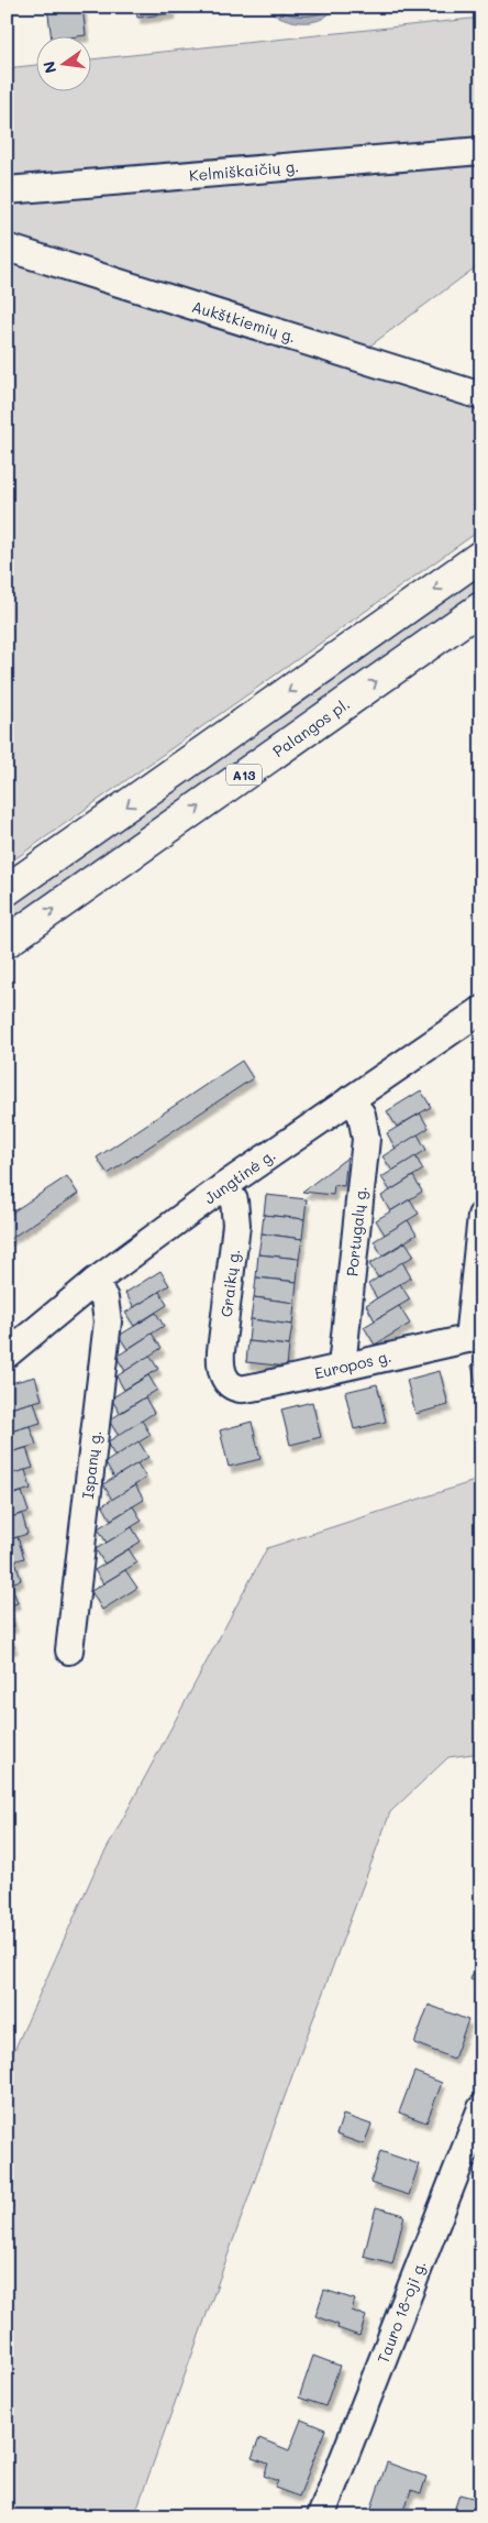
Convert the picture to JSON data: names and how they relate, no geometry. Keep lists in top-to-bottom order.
{
  "streets": {
    "highway": ["Palangos pl.", "A13"],
    "street": [
      "Kelmiškaičių g.",
      "Aukštkiemių g.",
      "Jungtinė g.",
      "Portugalų g.",
      "Graikų g.",
      "Europos g.",
      "Ispanų g.",
      "Tauro 18-oji g."
    ]
  },
  "crossings": [
    ["Jungtinė g.", "Portugalų g."],
    ["Jungtinė g.", "Graikų g."],
    ["Jungtinė g.", "Ispanų g."],
    ["Portugalų g.", "Europos g."],
    ["Graikų g.", "Europos g."]
  ],
  "north": "left"
}
